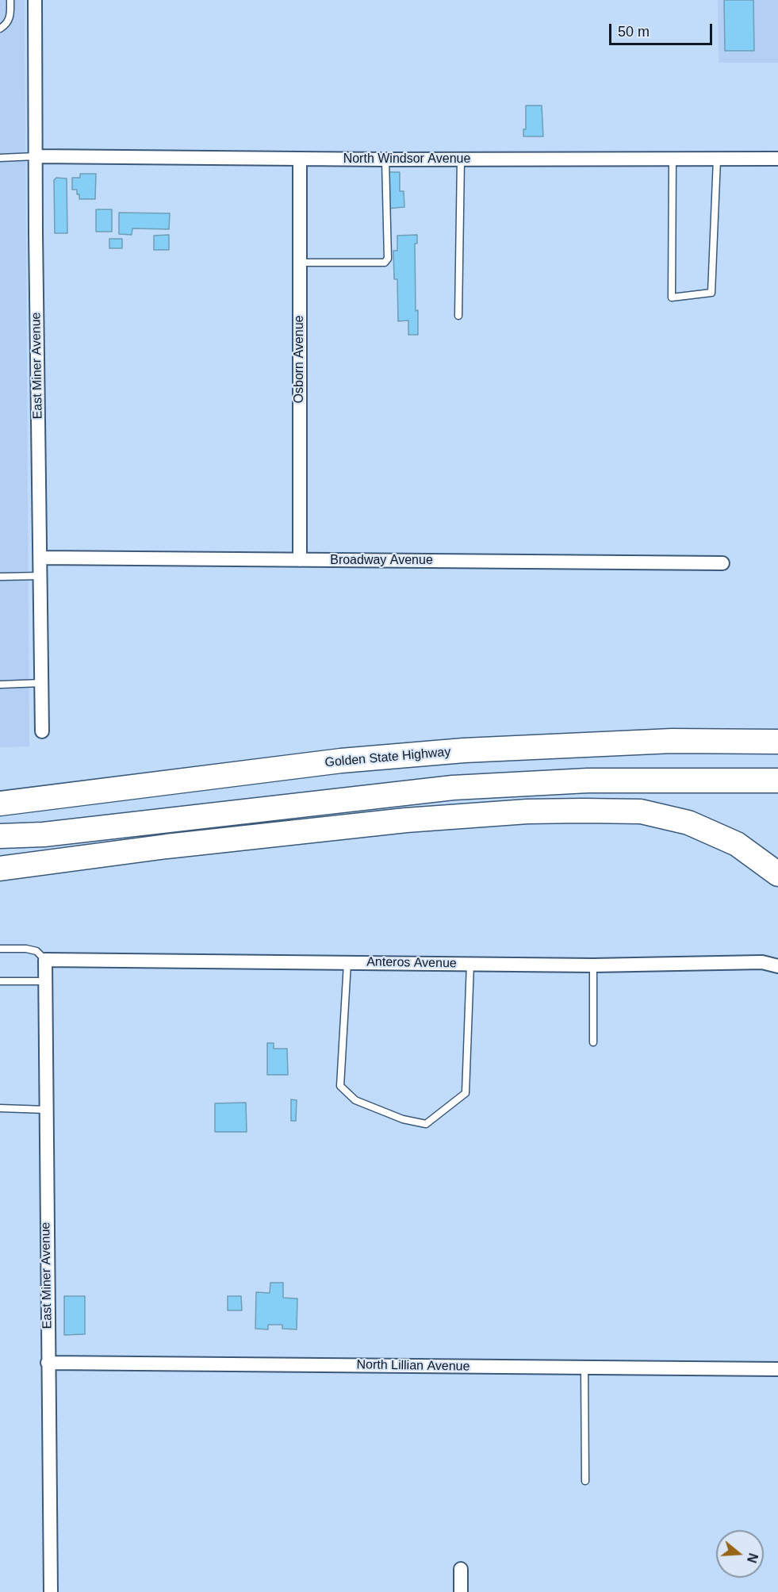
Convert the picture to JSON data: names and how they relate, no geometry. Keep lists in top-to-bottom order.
{
  "streets": {
    "highway": ["Golden State Highway"],
    "street": [
      "North Windsor Avenue",
      "Osborn Avenue",
      "East Miner Avenue",
      "Broadway Avenue",
      "Anteros Avenue",
      "North Lillian Avenue"
    ]
  },
  "crossings": [
    ["North Windsor Avenue", "Osborn Avenue"],
    ["North Windsor Avenue", "East Miner Avenue"],
    ["Osborn Avenue", "Broadway Avenue"],
    ["East Miner Avenue", "Broadway Avenue"],
    ["East Miner Avenue", "Anteros Avenue"],
    ["East Miner Avenue", "North Lillian Avenue"]
  ],
  "scale_bar": "50 m",
  "north": "right"
}
